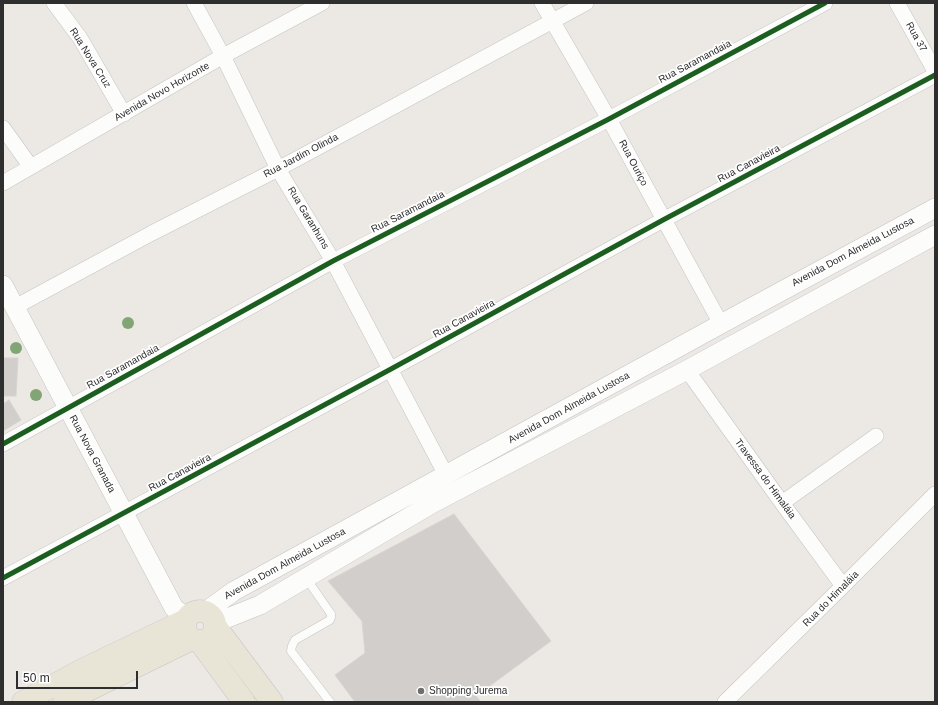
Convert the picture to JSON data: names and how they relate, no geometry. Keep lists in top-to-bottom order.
{
  "streets": {
    "main road": ["Avenida Dom Almeida Lustosa"],
    "street": [
      "Rua 37",
      "Rua Nova Cruz",
      "Rua Saramandaia",
      "Avenida Novo Horizonte",
      "Rua Jardim Olinda",
      "Rua Ouriço",
      "Rua Canavieira",
      "Rua Garanhuns",
      "Rua Nova Granada",
      "Travessa do Himaláia",
      "Rua do Himaláia"
    ]
  },
  "crossings": [
    ["Rua Nova Cruz", "Avenida Novo Horizonte"],
    ["Rua Saramandaia", "Rua Ouriço"],
    ["Rua Saramandaia", "Rua Garanhuns"],
    ["Rua Saramandaia", "Rua Nova Granada"],
    ["Avenida Novo Horizonte", "Rua Garanhuns"],
    ["Rua Jardim Olinda", "Rua Ouriço"],
    ["Rua Jardim Olinda", "Rua Garanhuns"],
    ["Rua Jardim Olinda", "Rua Nova Granada"],
    ["Rua Ouriço", "Rua Canavieira"],
    ["Rua Ouriço", "Avenida Dom Almeida Lustosa"],
    ["Rua Canavieira", "Rua Garanhuns"],
    ["Rua Canavieira", "Rua Nova Granada"],
    ["Rua Garanhuns", "Avenida Dom Almeida Lustosa"],
    ["Avenida Dom Almeida Lustosa", "Rua Nova Granada"],
    ["Avenida Dom Almeida Lustosa", "Travessa do Himaláia"],
    ["Travessa do Himaláia", "Rua do Himaláia"]
  ],
  "places": ["Shopping Jurema"],
  "scale_bar": "50 m"
}
